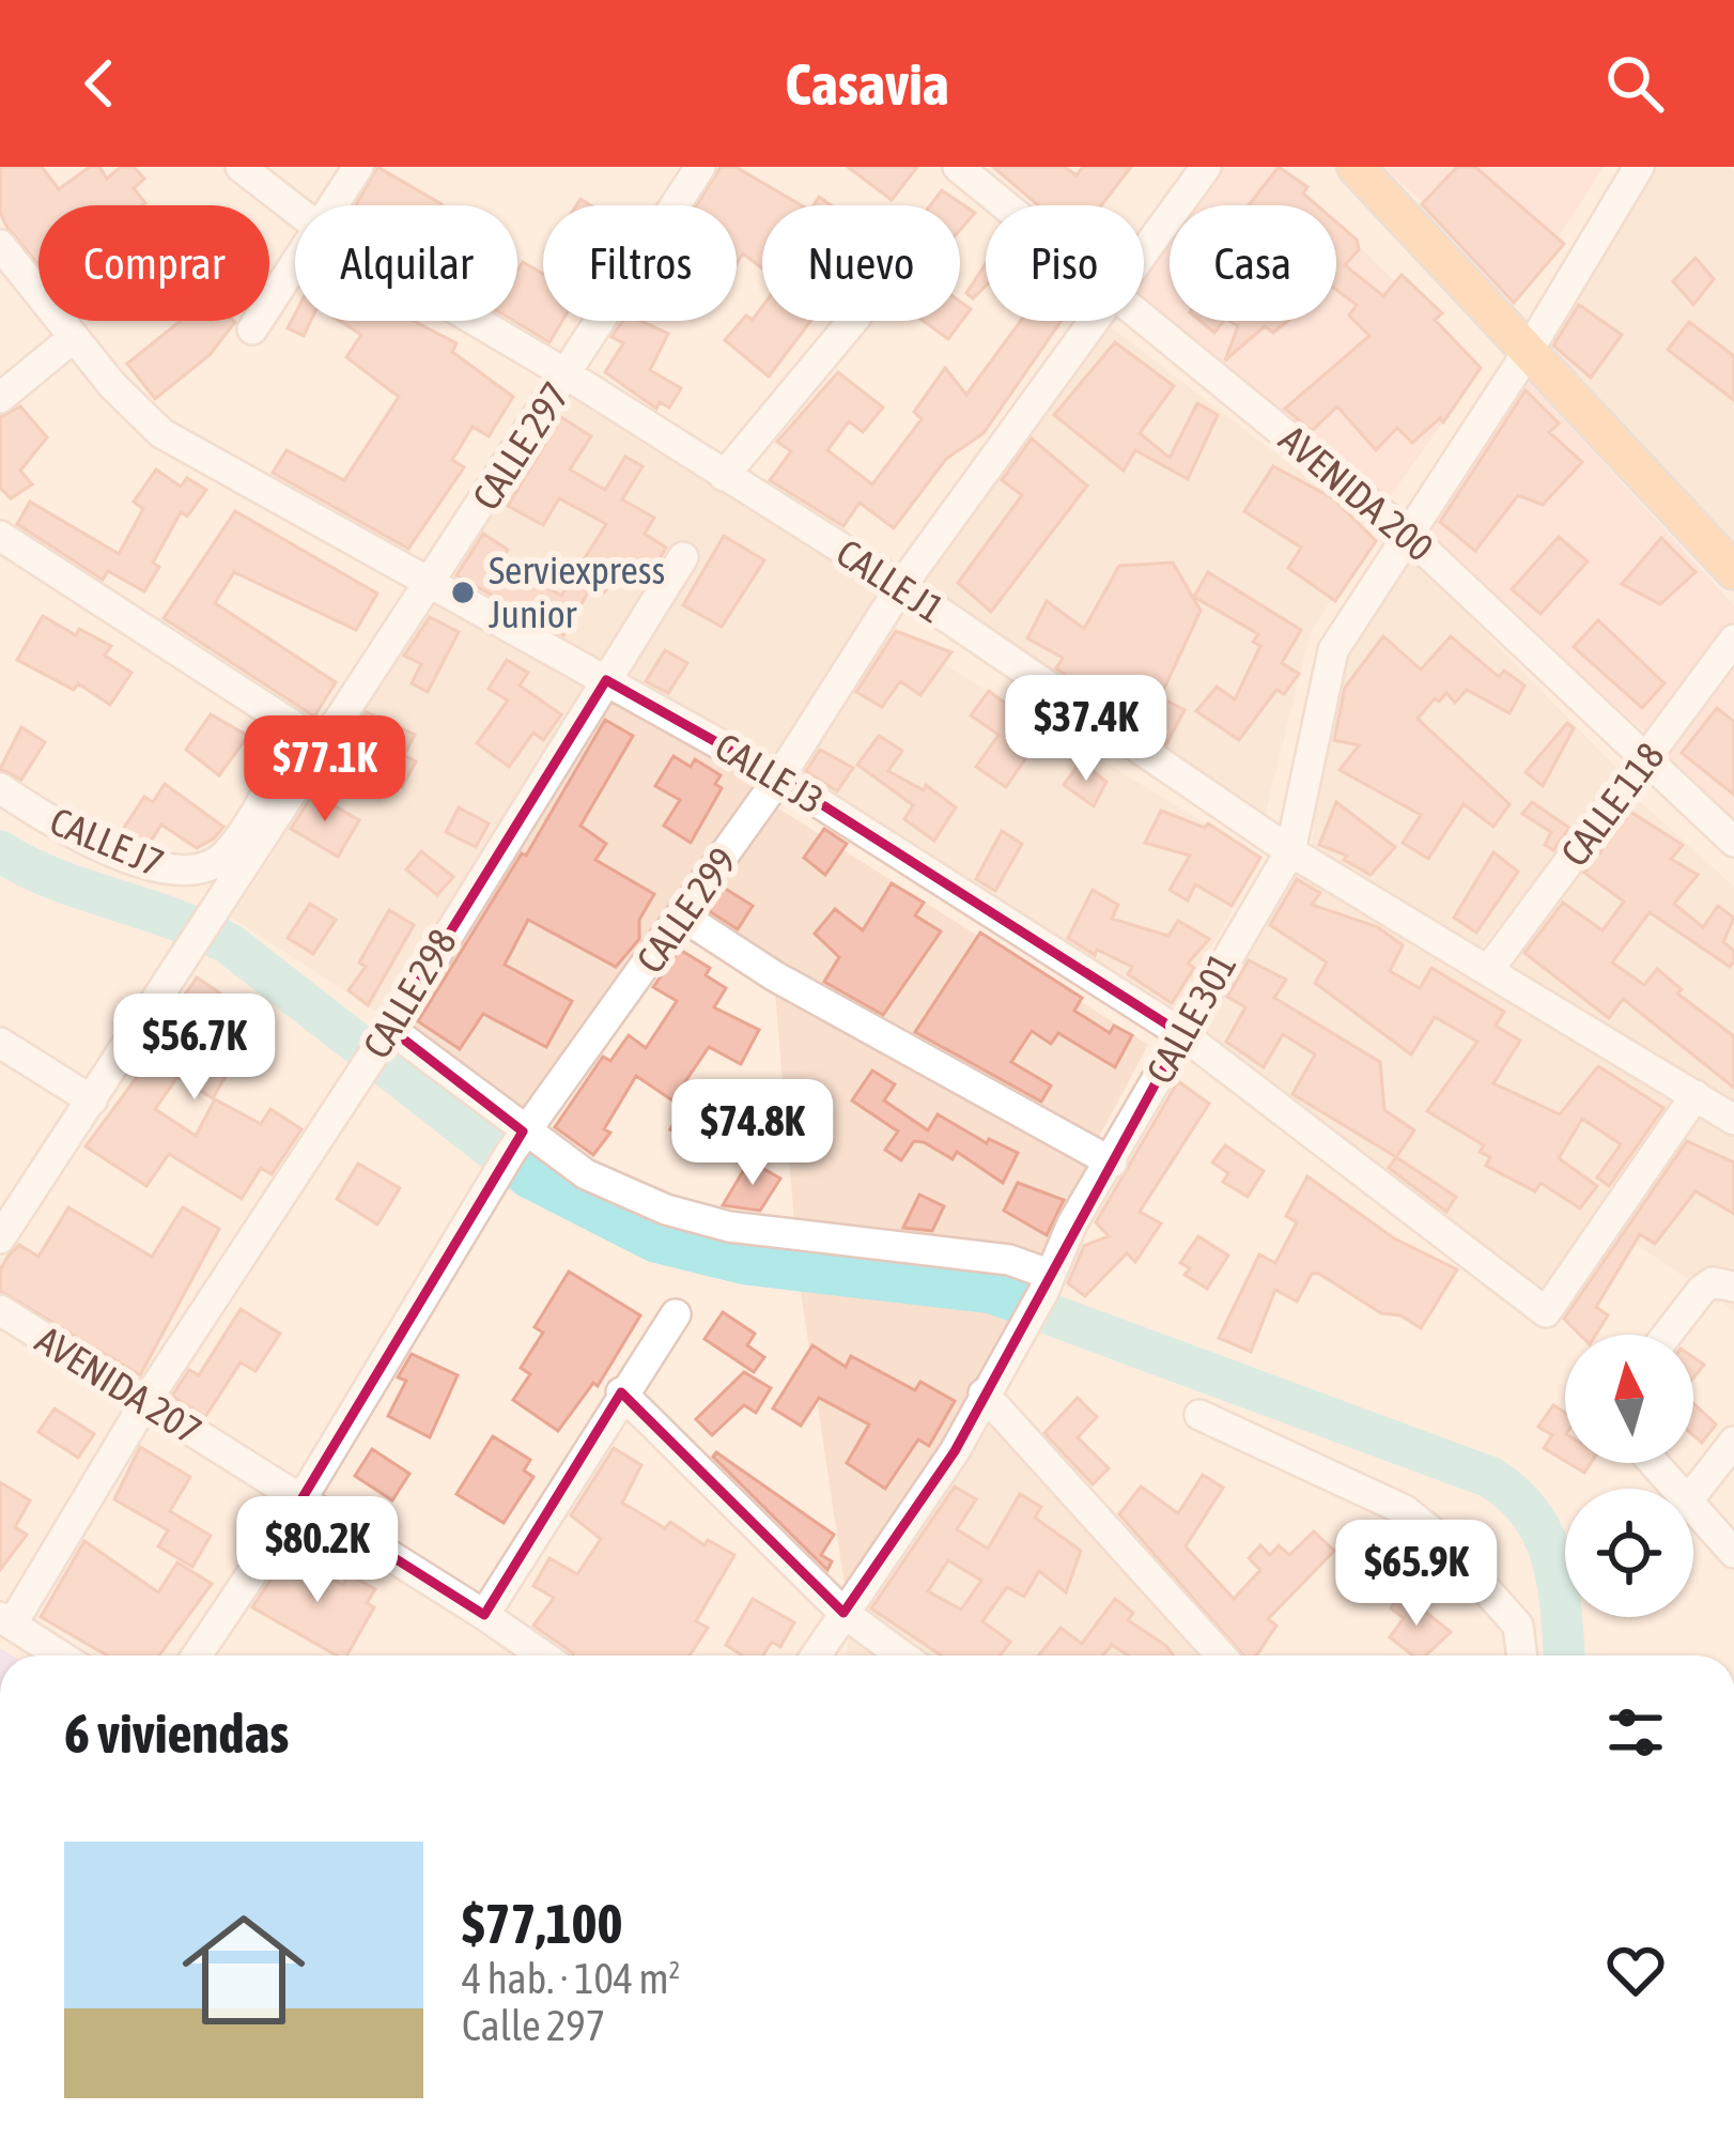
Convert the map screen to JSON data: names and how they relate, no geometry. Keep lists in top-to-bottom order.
{
  "streets": {
    "street": [
      "CALLE 297",
      "AVENIDA 200",
      "CALLE J1",
      "CALLE J3",
      "CALLE 118",
      "CALLE J7",
      "CALLE 299",
      "CALLE 298",
      "CALLE 301",
      "AVENIDA 207"
    ]
  },
  "crossings": [
    ["CALLE 297", "CALLE J1"],
    ["CALLE 297", "CALLE J3"],
    ["CALLE 297", "CALLE J7"],
    ["AVENIDA 200", "CALLE 118"],
    ["AVENIDA 200", "CALLE 301"],
    ["CALLE J1", "CALLE J3"],
    ["CALLE J1", "CALLE 118"],
    ["CALLE J1", "CALLE 299"],
    ["CALLE J1", "CALLE 301"],
    ["CALLE J3", "CALLE 299"],
    ["CALLE J3", "CALLE 298"],
    ["CALLE J3", "CALLE 301"],
    ["CALLE 299", "AVENIDA 207"],
    ["CALLE 298", "AVENIDA 207"]
  ],
  "places": ["Serviexpress Junior"],
  "north": "top",
  "page": {
    "header": "Casavia",
    "chip": [
      "Comprar",
      "Alquilar",
      "Filtros",
      "Nuevo",
      "Piso",
      "Casa"
    ],
    "price": [
      "$37.4K",
      "$77.1K",
      "$56.7K",
      "$74.8K",
      "$80.2K",
      "$65.9K"
    ],
    "heading": "6 viviendas",
    "list": [
      {
        "name": "$77,100",
        "note": "4 hab. · 104 m² · Calle 297"
      }
    ]
  }
}
